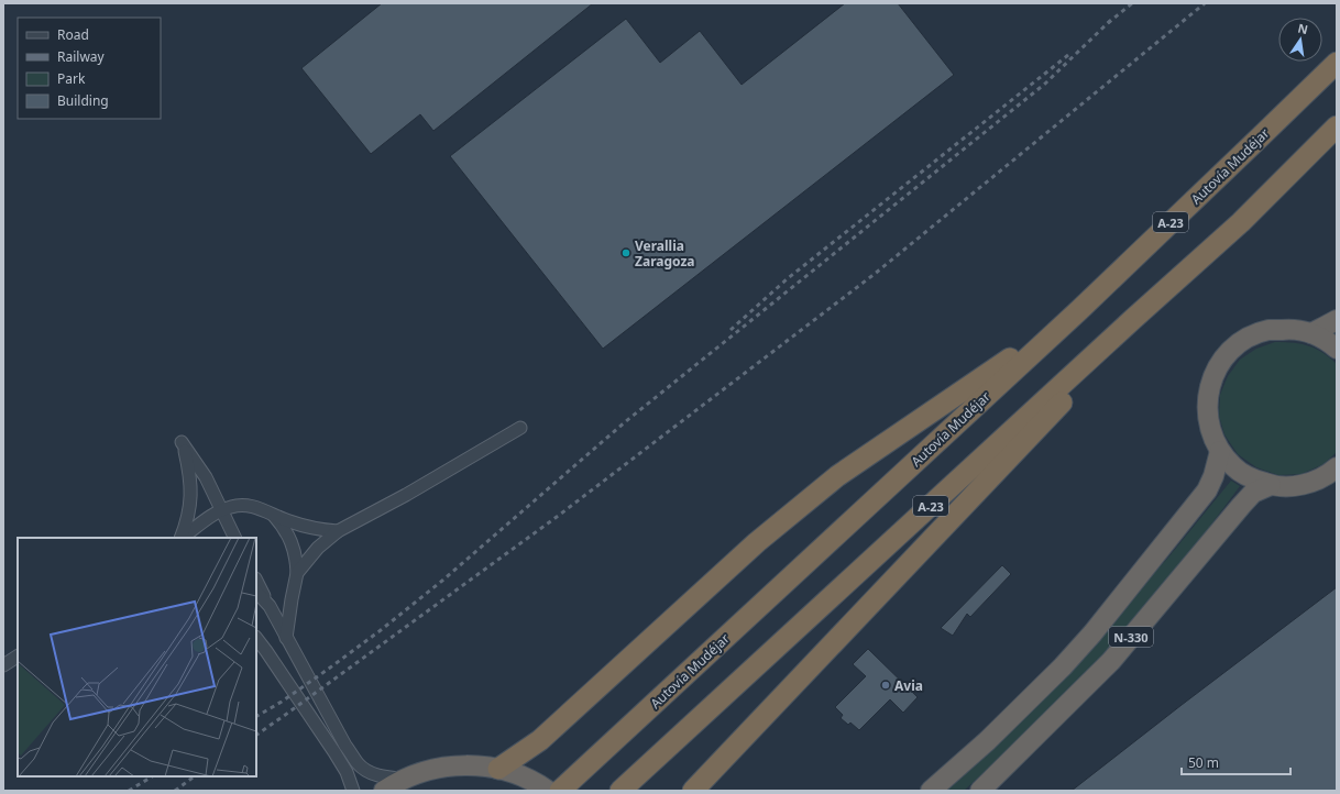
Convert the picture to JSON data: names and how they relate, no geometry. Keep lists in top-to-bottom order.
{
  "streets": {
    "highway": ["Autovía Mudéjar", "A-23", "N-330"]
  },
  "places": ["Verallia Zaragoza", "Avia"],
  "legend": [
    "Road",
    "Railway",
    "Park",
    "Building"
  ],
  "scale_bar": "50 m",
  "north": "top"
}
